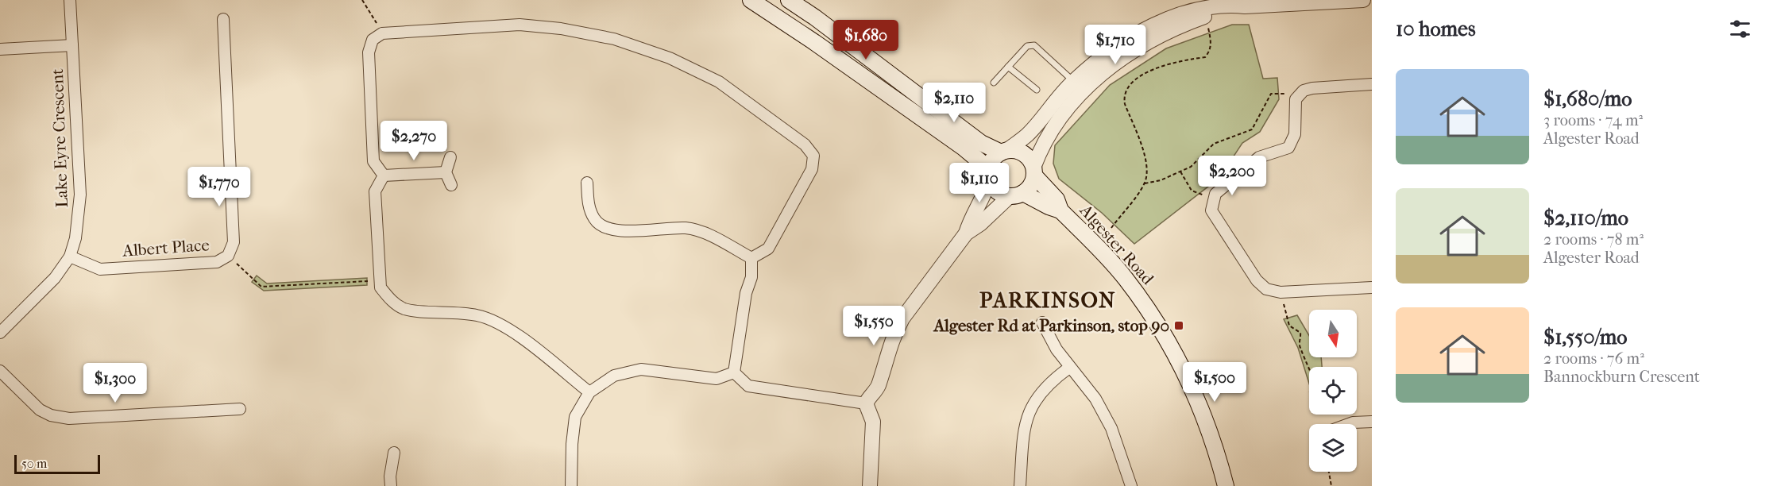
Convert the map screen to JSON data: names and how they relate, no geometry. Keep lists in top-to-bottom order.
{
  "streets": {
    "main road": ["Algester Road"],
    "street": ["Lake Eyre Crescent", "Albert Place"]
  },
  "crossings": [
    ["Lake Eyre Crescent", "Albert Place"]
  ],
  "districts": ["PARKINSON"],
  "places": {
    "transit": ["Algester Rd at Parkinson, stop 90"]
  },
  "scale_bar": "50 m",
  "north": "bottom",
  "page": {
    "heading": "10 homes",
    "price": [
      "$1,680",
      "$1,710",
      "$2,110",
      "$2,270",
      "$2,200",
      "$1,110",
      "$1,770",
      "$1,550",
      "$1,500",
      "$1,300"
    ],
    "list": [
      {
        "name": "$1,680/mo",
        "note": "3 rooms · 74 m² · Algester Road"
      },
      {
        "name": "$2,110/mo",
        "note": "2 rooms · 78 m² · Algester Road"
      },
      {
        "name": "$1,550/mo",
        "note": "2 rooms · 76 m² · Bannockburn Crescent"
      }
    ],
    "scale": "50 m"
  }
}
